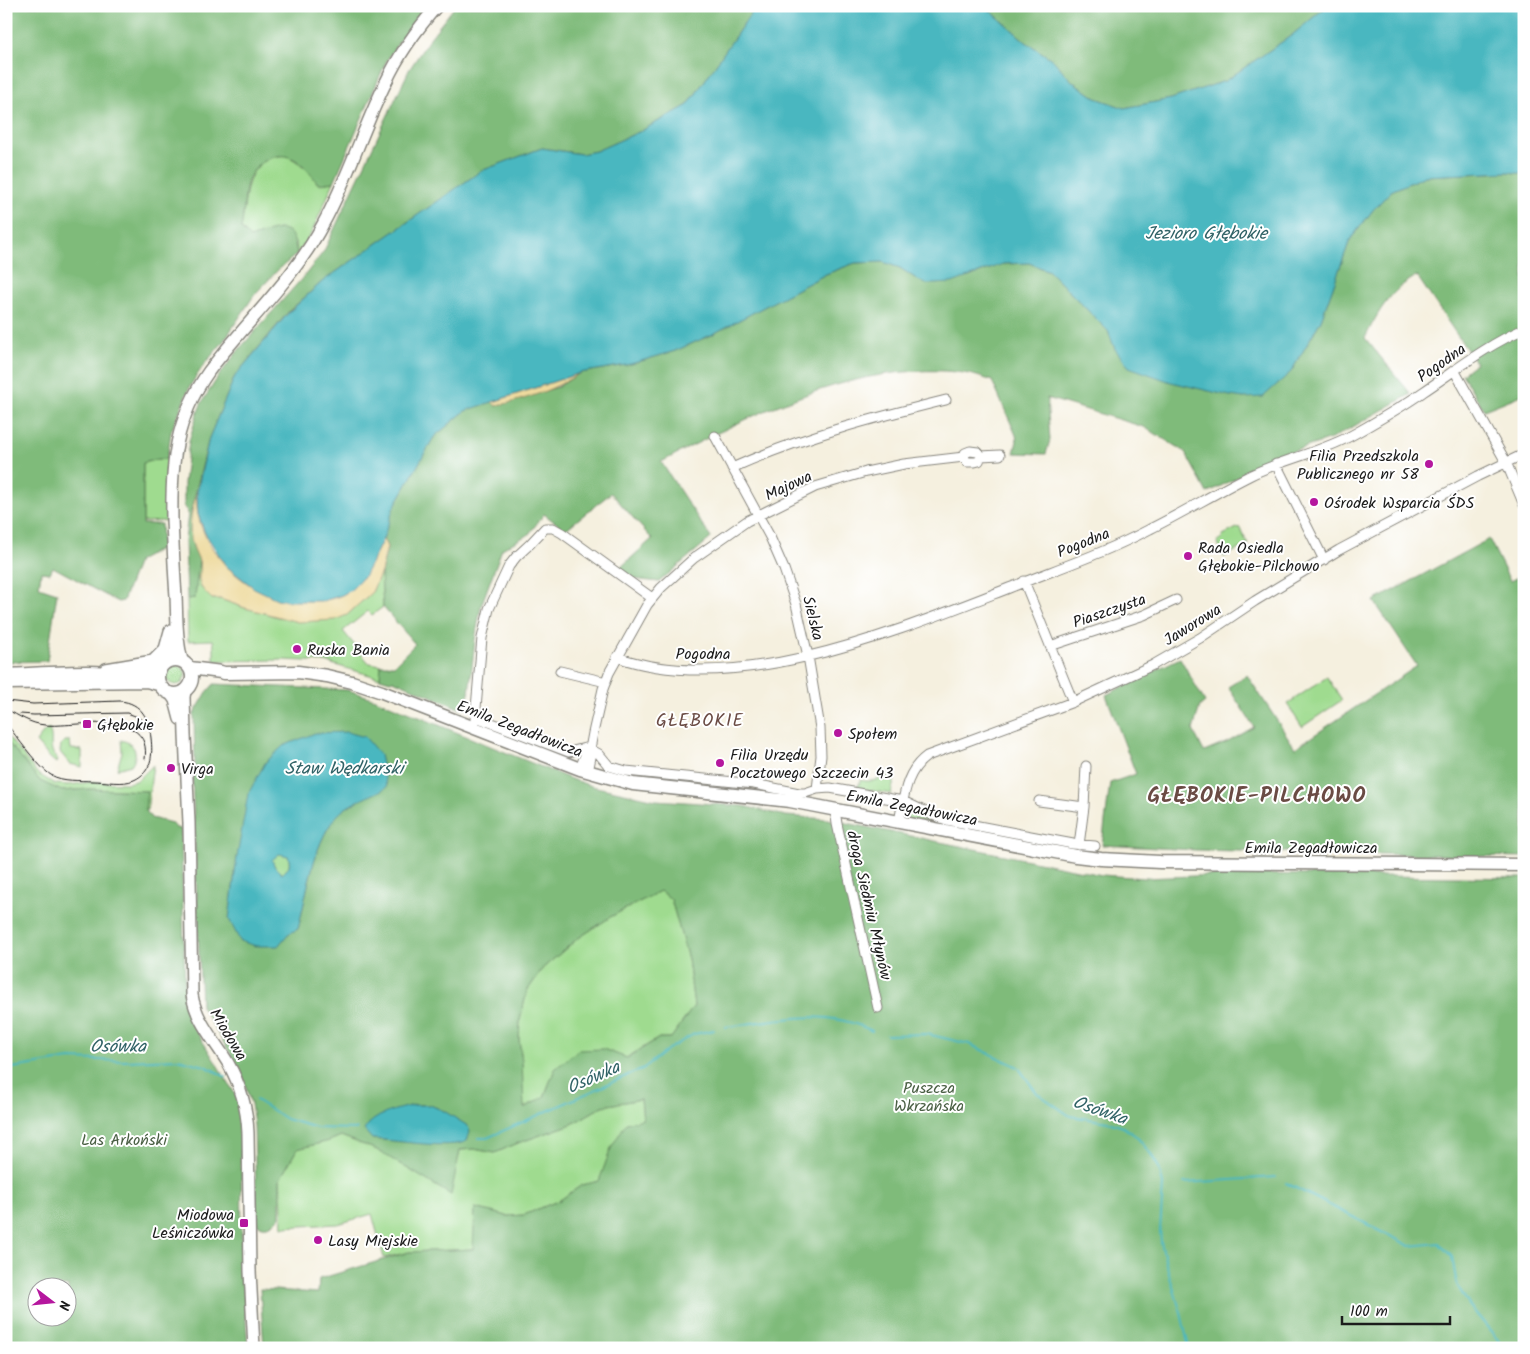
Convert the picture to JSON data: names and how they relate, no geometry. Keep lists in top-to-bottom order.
{
  "streets": {
    "main road": ["Emila Zegadłowicza"],
    "street": [
      "Pogodna",
      "Majowa",
      "Piaszczysta",
      "Sielska",
      "Jaworowa",
      "droga Siedmiu Młynów",
      "Miodowa"
    ]
  },
  "crossings": [
    ["Pogodna", "Majowa"],
    ["Pogodna", "Sielska"],
    ["Majowa", "Sielska"],
    ["Majowa", "Emila Zegadłowicza"],
    ["Jaworowa", "Emila Zegadłowicza"],
    ["Emila Zegadłowicza", "droga Siedmiu Młynów"],
    ["Emila Zegadłowicza", "Miodowa"]
  ],
  "districts": ["GŁĘBOKIE", "GŁĘBOKIE-PILCHOWO"],
  "water": ["Jezioro Głębokie", "Staw Wędkarski", "Osówka"],
  "parks": ["Puszcza Wkrzańska", "Las Arkoński"],
  "places": {
    "other": [
      "Filia Przedszkola Publicznego nr 58",
      "Ośrodek Wsparcia ŚDS",
      "Rada Osiedla Głębokie-Pilchowo",
      "Ruska Bania",
      "Społem",
      "Filia Urzędu Pocztowego Szczecin 43",
      "Virga",
      "Lasy Miejskie"
    ],
    "transit": ["Głębokie", "Miodowa Leśniczówka"]
  },
  "scale_bar": "100 m",
  "north": "right"
}
